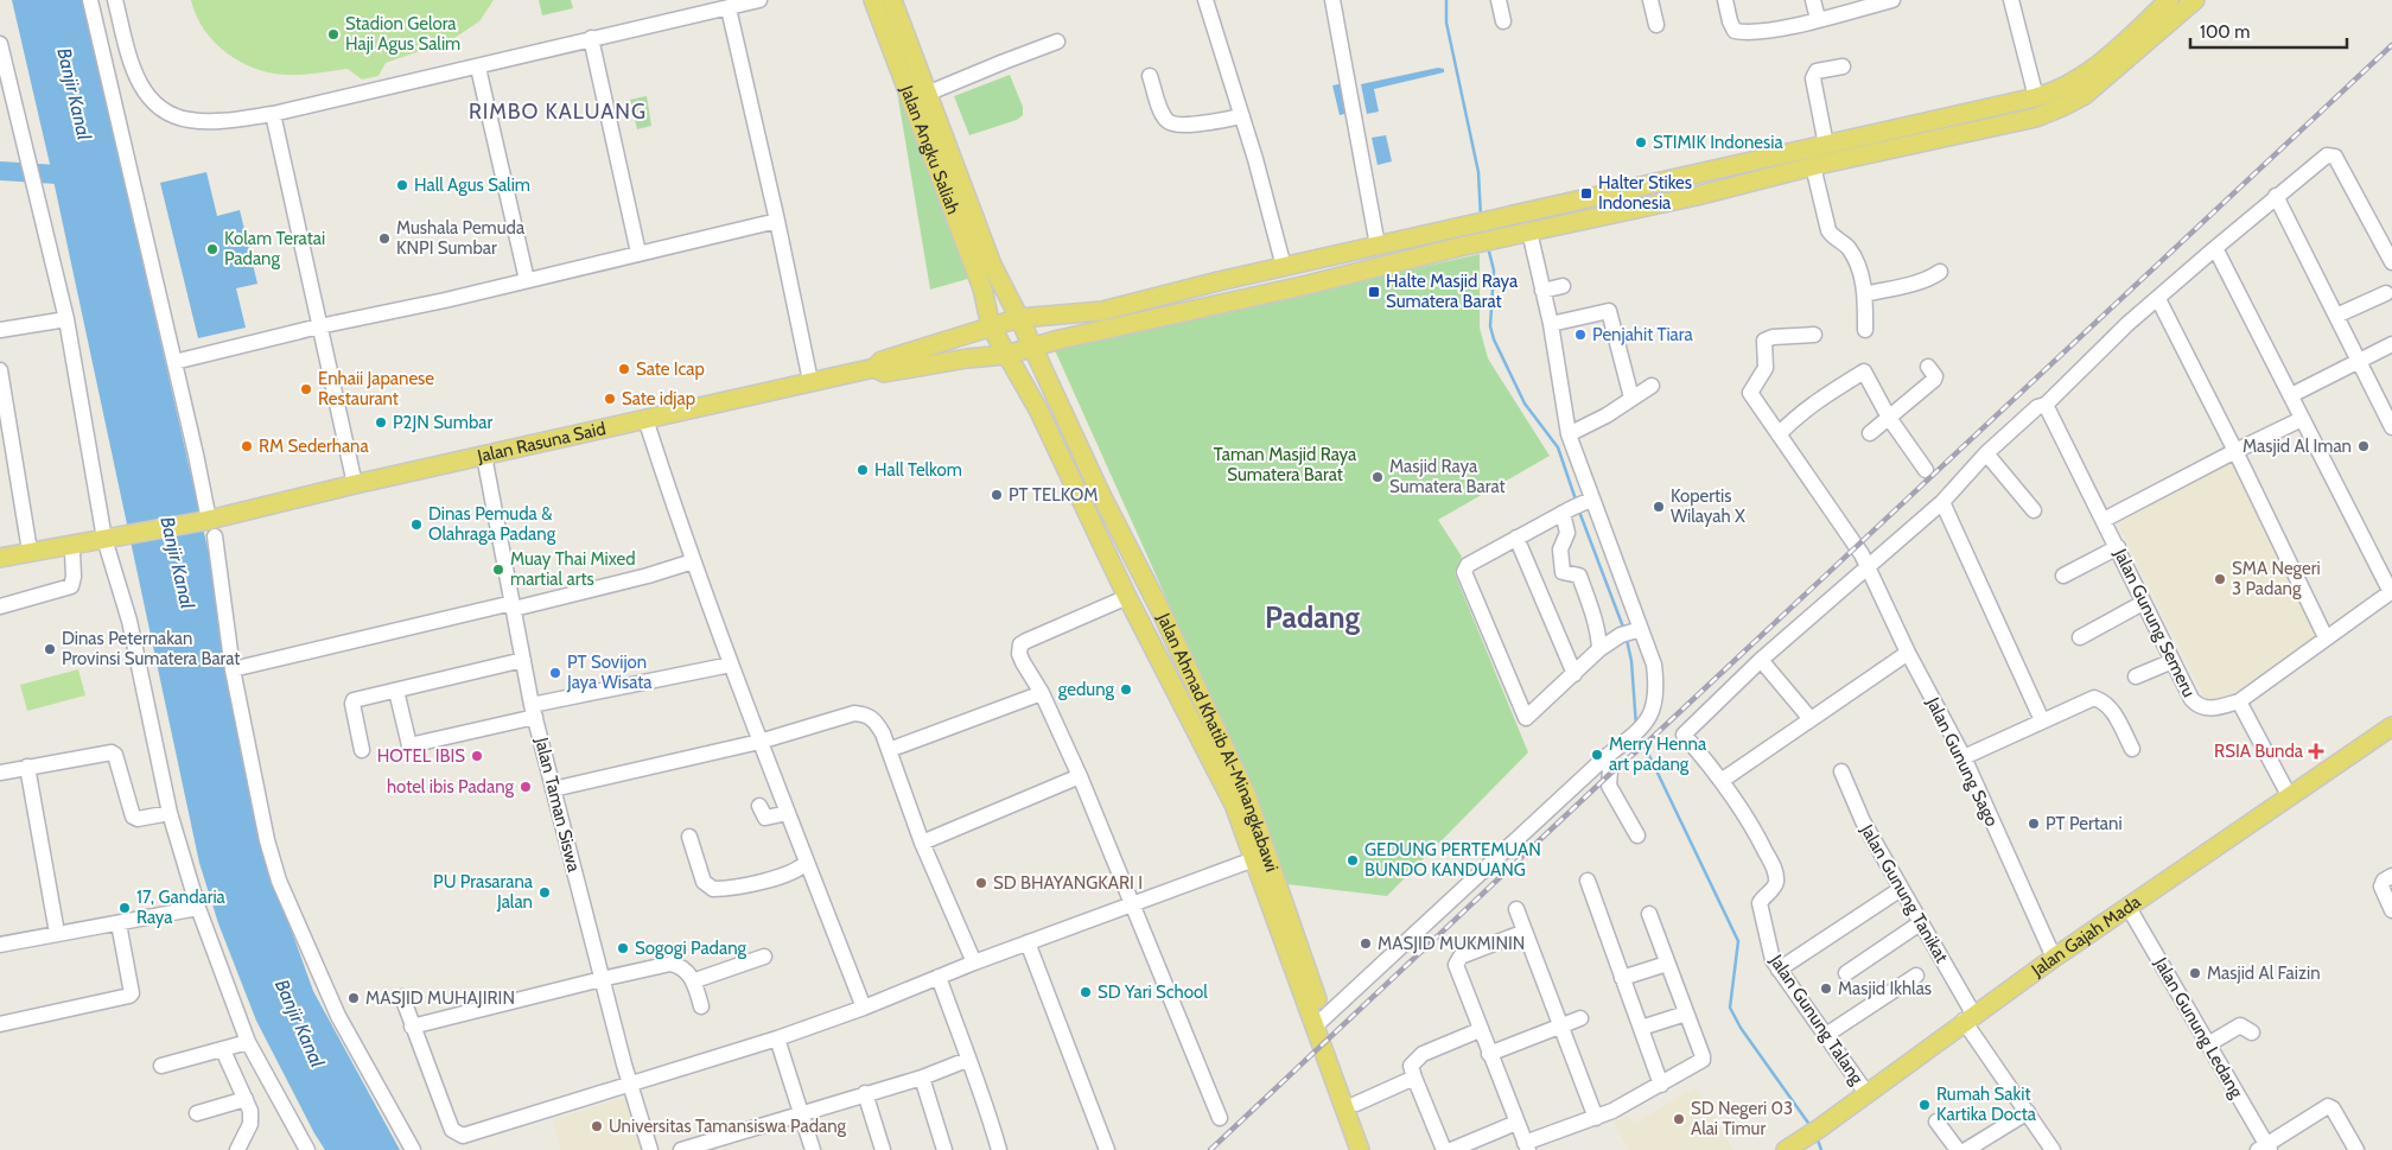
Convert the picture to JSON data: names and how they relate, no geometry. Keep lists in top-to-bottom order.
{
  "streets": {
    "main road": [
      "Jalan Angku Saliah",
      "Jalan Rasuna Said",
      "Jalan Ahmad Khatib Al-Minangkabawi",
      "Jalan Gajah Mada"
    ],
    "street": [
      "Jalan Gunung Semeru",
      "Jalan Gunung Sago",
      "Jalan Taman Siswa",
      "Jalan Gunung Tanikat",
      "Jalan Gunung Talang",
      "Jalan Gunung Ledang"
    ]
  },
  "crossings": [
    ["Jalan Angku Saliah", "Jalan Ahmad Khatib Al-Minangkabawi"],
    ["Jalan Rasuna Said", "Jalan Taman Siswa"],
    ["Jalan Gunung Sago", "Jalan Gajah Mada"],
    ["Jalan Gunung Tanikat", "Jalan Gajah Mada"],
    ["Jalan Gajah Mada", "Jalan Gunung Talang"],
    ["Jalan Gajah Mada", "Jalan Gunung Ledang"]
  ],
  "districts": ["RIMBO KALUANG", "Padang"],
  "water": ["Banjir Kanal"],
  "parks": ["Taman Masjid Raya Sumatera Barat"],
  "places": {
    "other": [
      "Stadion Gelora Haji Agus Salim",
      "STIMIK Indonesia",
      "Hall Agus Salim",
      "Mushala Pemuda KNPI Sumbar",
      "Kolam Teratai Padang",
      "Penjahit Tiara",
      "Sate Icap",
      "Enhaii Japanese Restaurant",
      "Sate idjap",
      "P2JN Sumbar",
      "RM Sederhana",
      "Masjid Al Iman",
      "Hall Telkom",
      "Masjid Raya Sumatera Barat",
      "PT TELKOM",
      "Kopertis Wilayah X",
      "Dinas Pemuda & Olahraga Padang",
      "Muay Thai Mixed martial arts",
      "SMA Negeri 3 Padang",
      "Dinas Peternakan Provinsi Sumatera Barat",
      "PT Sovijon Jaya Wisata",
      "gedung",
      "Merry Henna art padang",
      "HOTEL IBIS",
      "hotel ibis Padang",
      "PT Pertani",
      "GEDUNG PERTEMUAN BUNDO KANDUANG",
      "SD BHAYANGKARI I",
      "PU Prasarana Jalan",
      "17, Gandaria Raya",
      "MASJID MUKMININ",
      "Sogogi Padang",
      "Masjid Al Faizin",
      "Masjid Ikhlas",
      "SD Yari School",
      "MASJID MUHAJIRIN",
      "Rumah Sakit Kartika Docta",
      "SD Negeri 03 Alai Timur",
      "Universitas Tamansiswa Padang"
    ],
    "transit": ["Halter Stikes Indonesia", "Halte Masjid Raya Sumatera Barat"],
    "health": ["RSIA Bunda"]
  },
  "scale_bar": "100 m"
}
